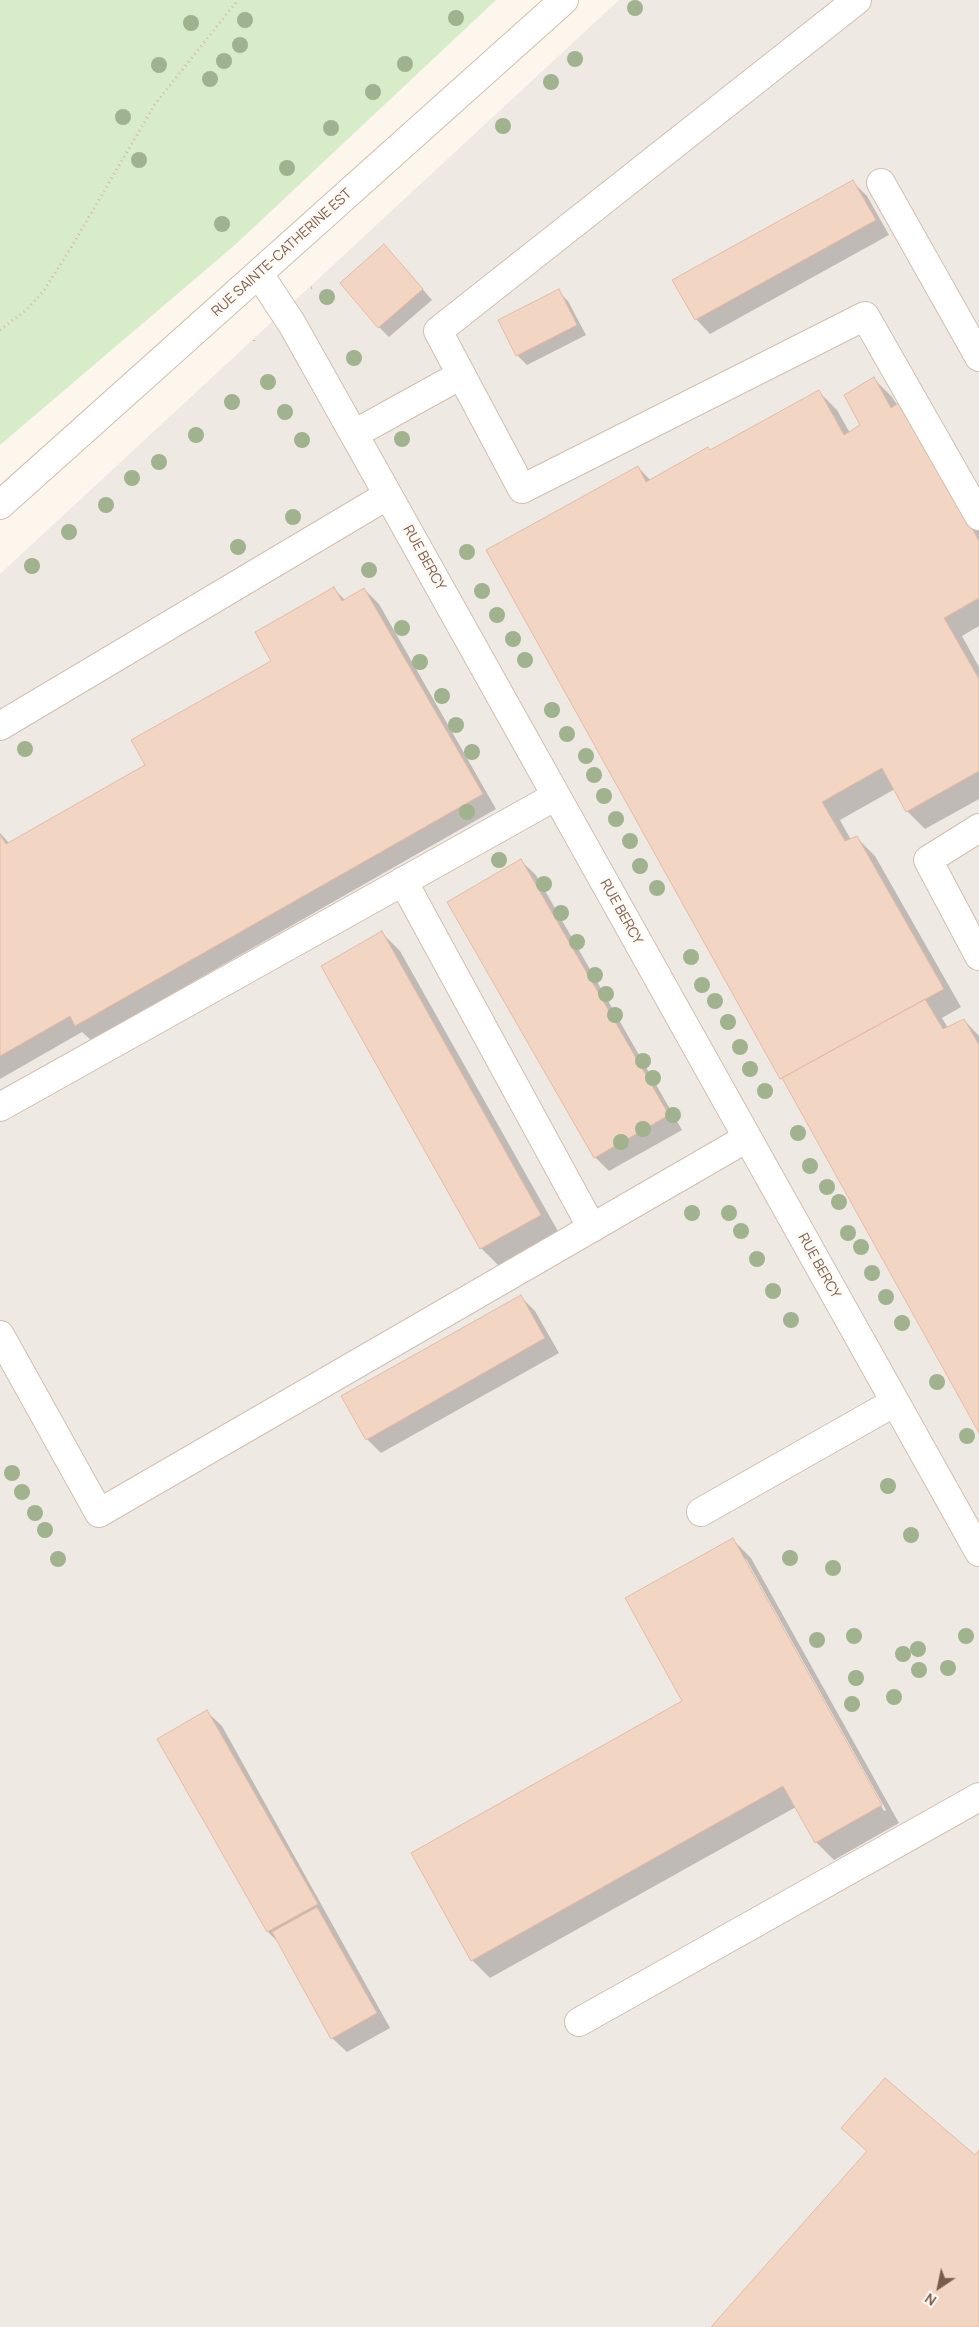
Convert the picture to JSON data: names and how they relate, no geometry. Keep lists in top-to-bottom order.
{
  "streets": {
    "street": ["RUE SAINTE-CATHERINE EST", "RUE BERCY"]
  },
  "crossings": [
    ["RUE SAINTE-CATHERINE EST", "RUE BERCY"]
  ],
  "north": "bottom left"
}
